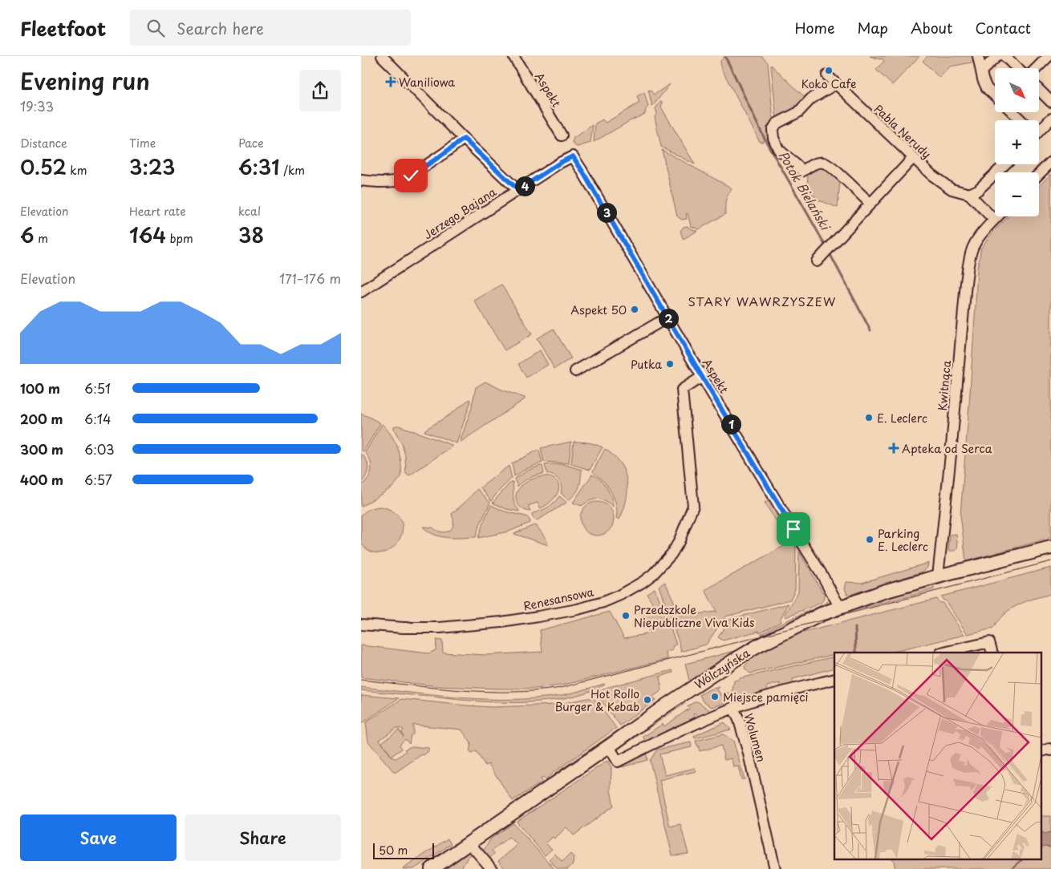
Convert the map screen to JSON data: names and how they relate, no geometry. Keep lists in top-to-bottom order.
{
  "streets": {
    "main road": ["Wólczyńska"],
    "street": [
      "Aspekt",
      "Pabla Nerudy",
      "Jerzego Bajana",
      "Kwitnąca",
      "Renesansowa",
      "Wolumen"
    ]
  },
  "crossings": [
    ["Aspekt", "Jerzego Bajana"],
    ["Aspekt", "Renesansowa"],
    ["Aspekt", "Wólczyńska"],
    ["Pabla Nerudy", "Kwitnąca"],
    ["Kwitnąca", "Wólczyńska"],
    ["Wólczyńska", "Wolumen"]
  ],
  "districts": ["STARY WAWRZYSZEW"],
  "water": ["Potok Bielański"],
  "places": {
    "other": [
      "Koko Cafe",
      "Aspekt 50",
      "Putka",
      "E. Leclerc",
      "Parking E. Leclerc",
      "Przedszkole Niepubliczne Viva Kids",
      "Miejsce pamięci",
      "Hot Rollo Burger & Kebab"
    ],
    "health": ["Waniliowa", "Apteka od Serca"]
  },
  "scale_bar": "50 m",
  "north": "bottom right",
  "page": {
    "header": "Fleetfoot",
    "search": "Search here",
    "nav": [
      "Home",
      "Map",
      "About",
      "Contact"
    ],
    "heading": ["Evening run", "19:33"],
    "map_buttons": ["+", "−"],
    "stats": [
      ["Distance", "0.52 km"],
      ["Time", "3:23"],
      ["Pace", "6:31 /km"],
      ["Elevation", "6 m"],
      ["Heart rate", "164 bpm"],
      ["kcal", "38"]
    ],
    "pins": [
      "4",
      "3",
      "2",
      "1"
    ],
    "chart": ["Elevation", "171–176 m"],
    "list": [
      {
        "name": "100 m",
        "note": "6:51"
      },
      {
        "name": "200 m",
        "note": "6:14"
      },
      {
        "name": "300 m",
        "note": "6:03"
      },
      {
        "name": "400 m",
        "note": "6:57"
      }
    ],
    "buttons": ["Save", "Share"],
    "scale": "50 m"
  }
}
